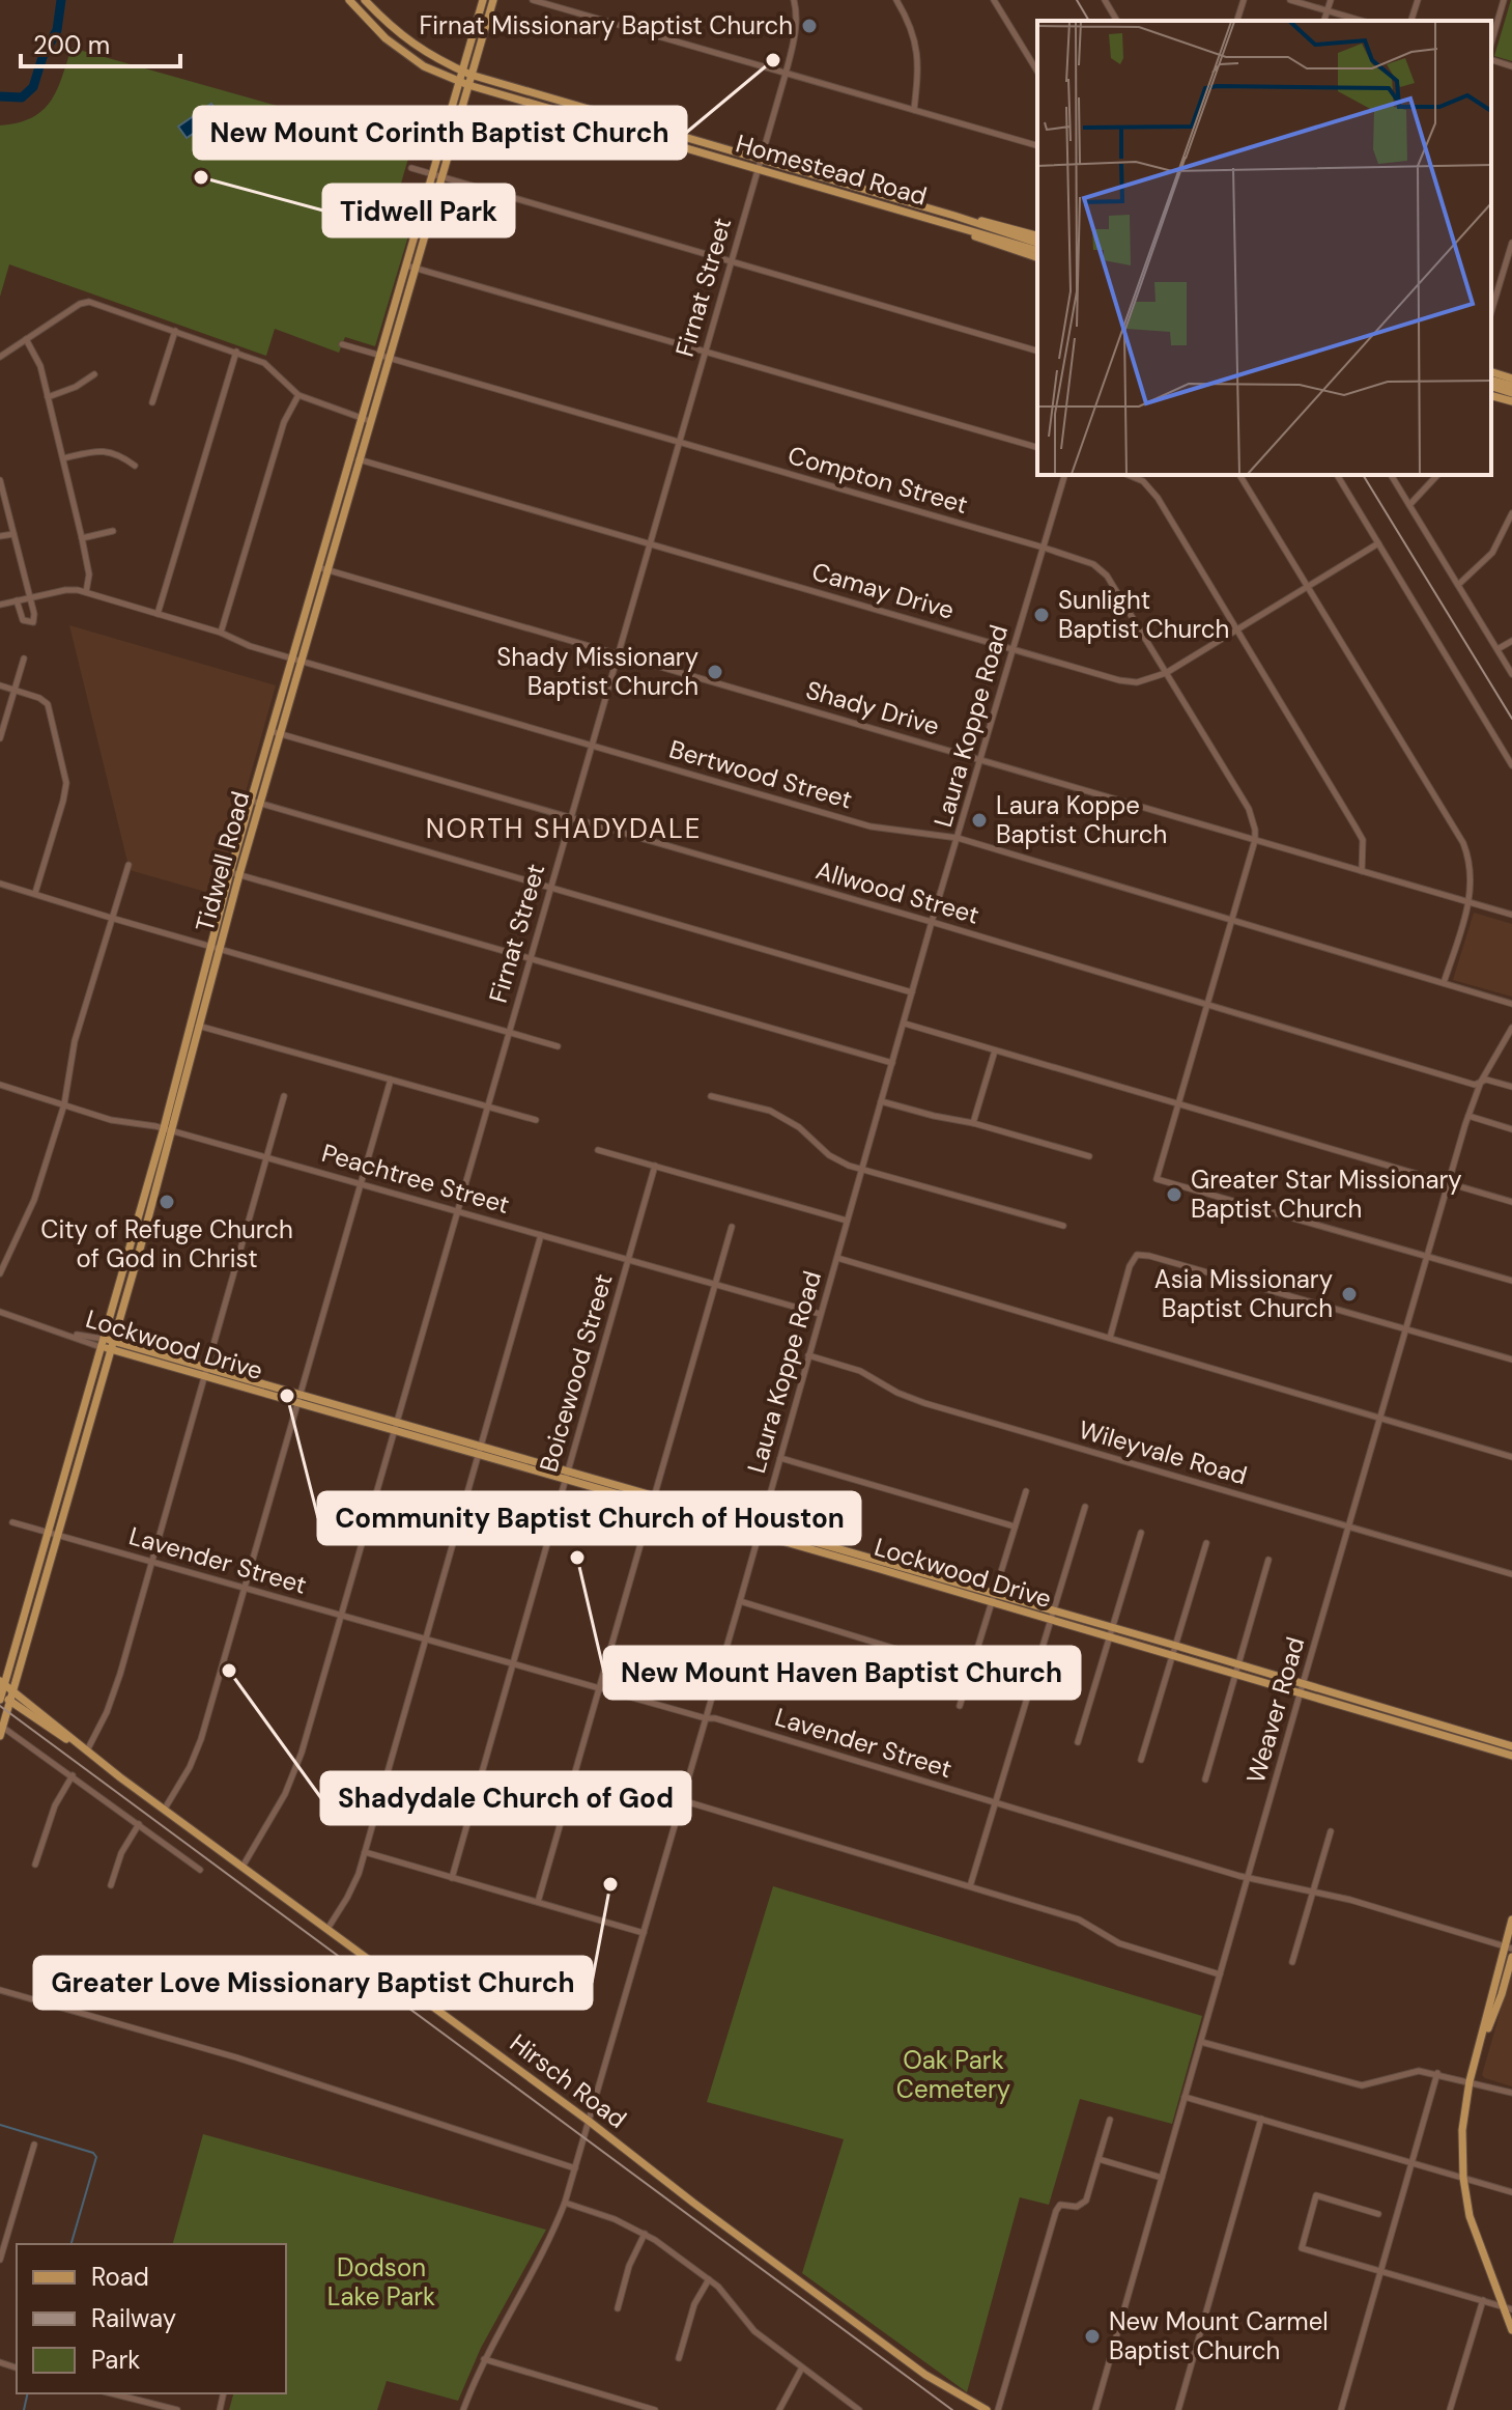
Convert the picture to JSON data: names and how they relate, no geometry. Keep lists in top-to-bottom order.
{
  "streets": {
    "main road": [
      "Homestead Road",
      "Tidwell Road",
      "Lockwood Drive",
      "Hirsch Road"
    ],
    "street": [
      "Firnat Street",
      "Compton Street",
      "Camay Drive",
      "Shady Drive",
      "Laura Koppe Road",
      "Bertwood Street",
      "Allwood Street",
      "Peachtree Street",
      "Boicewood Street",
      "Wileyvale Road",
      "Lavender Street",
      "Weaver Road"
    ]
  },
  "crossings": [
    ["Homestead Road", "Firnat Street"],
    ["Homestead Road", "Tidwell Road"],
    ["Firnat Street", "Compton Street"],
    ["Firnat Street", "Camay Drive"],
    ["Firnat Street", "Shady Drive"],
    ["Firnat Street", "Bertwood Street"],
    ["Firnat Street", "Allwood Street"],
    ["Firnat Street", "Peachtree Street"],
    ["Firnat Street", "Lockwood Drive"],
    ["Firnat Street", "Lavender Street"],
    ["Firnat Street", "Hirsch Road"],
    ["Compton Street", "Camay Drive"],
    ["Compton Street", "Shady Drive"],
    ["Compton Street", "Laura Koppe Road"],
    ["Compton Street", "Tidwell Road"],
    ["Camay Drive", "Laura Koppe Road"],
    ["Camay Drive", "Tidwell Road"],
    ["Shady Drive", "Laura Koppe Road"],
    ["Shady Drive", "Tidwell Road"],
    ["Laura Koppe Road", "Bertwood Street"],
    ["Laura Koppe Road", "Allwood Street"],
    ["Laura Koppe Road", "Peachtree Street"],
    ["Laura Koppe Road", "Lockwood Drive"],
    ["Laura Koppe Road", "Wileyvale Road"],
    ["Laura Koppe Road", "Lavender Street"],
    ["Laura Koppe Road", "Hirsch Road"],
    ["Bertwood Street", "Tidwell Road"],
    ["Tidwell Road", "Allwood Street"],
    ["Tidwell Road", "Peachtree Street"],
    ["Tidwell Road", "Lockwood Drive"],
    ["Tidwell Road", "Lavender Street"],
    ["Tidwell Road", "Hirsch Road"],
    ["Allwood Street", "Weaver Road"],
    ["Peachtree Street", "Boicewood Street"],
    ["Lockwood Drive", "Boicewood Street"],
    ["Lockwood Drive", "Weaver Road"],
    ["Boicewood Street", "Lavender Street"],
    ["Wileyvale Road", "Weaver Road"],
    ["Lavender Street", "Weaver Road"]
  ],
  "districts": ["NORTH SHADYDALE"],
  "parks": ["Oak Park Cemetery", "Dodson Lake Park"],
  "places": [
    "Firnat Missionary Baptist Church",
    "New Mount Corinth Baptist Church",
    "Tidwell Park",
    "Sunlight Baptist Church",
    "Shady Missionary Baptist Church",
    "Laura Koppe Baptist Church",
    "Greater Star Missionary Baptist Church",
    "City of Refuge Church of God in Christ",
    "Asia Missionary Baptist Church",
    "Community Baptist Church of Houston",
    "New Mount Haven Baptist Church",
    "Shadydale Church of God",
    "Greater Love Missionary Baptist Church",
    "New Mount Carmel Baptist Church"
  ],
  "legend": ["Road", "Railway", "Park"],
  "scale_bar": "200 m"
}
